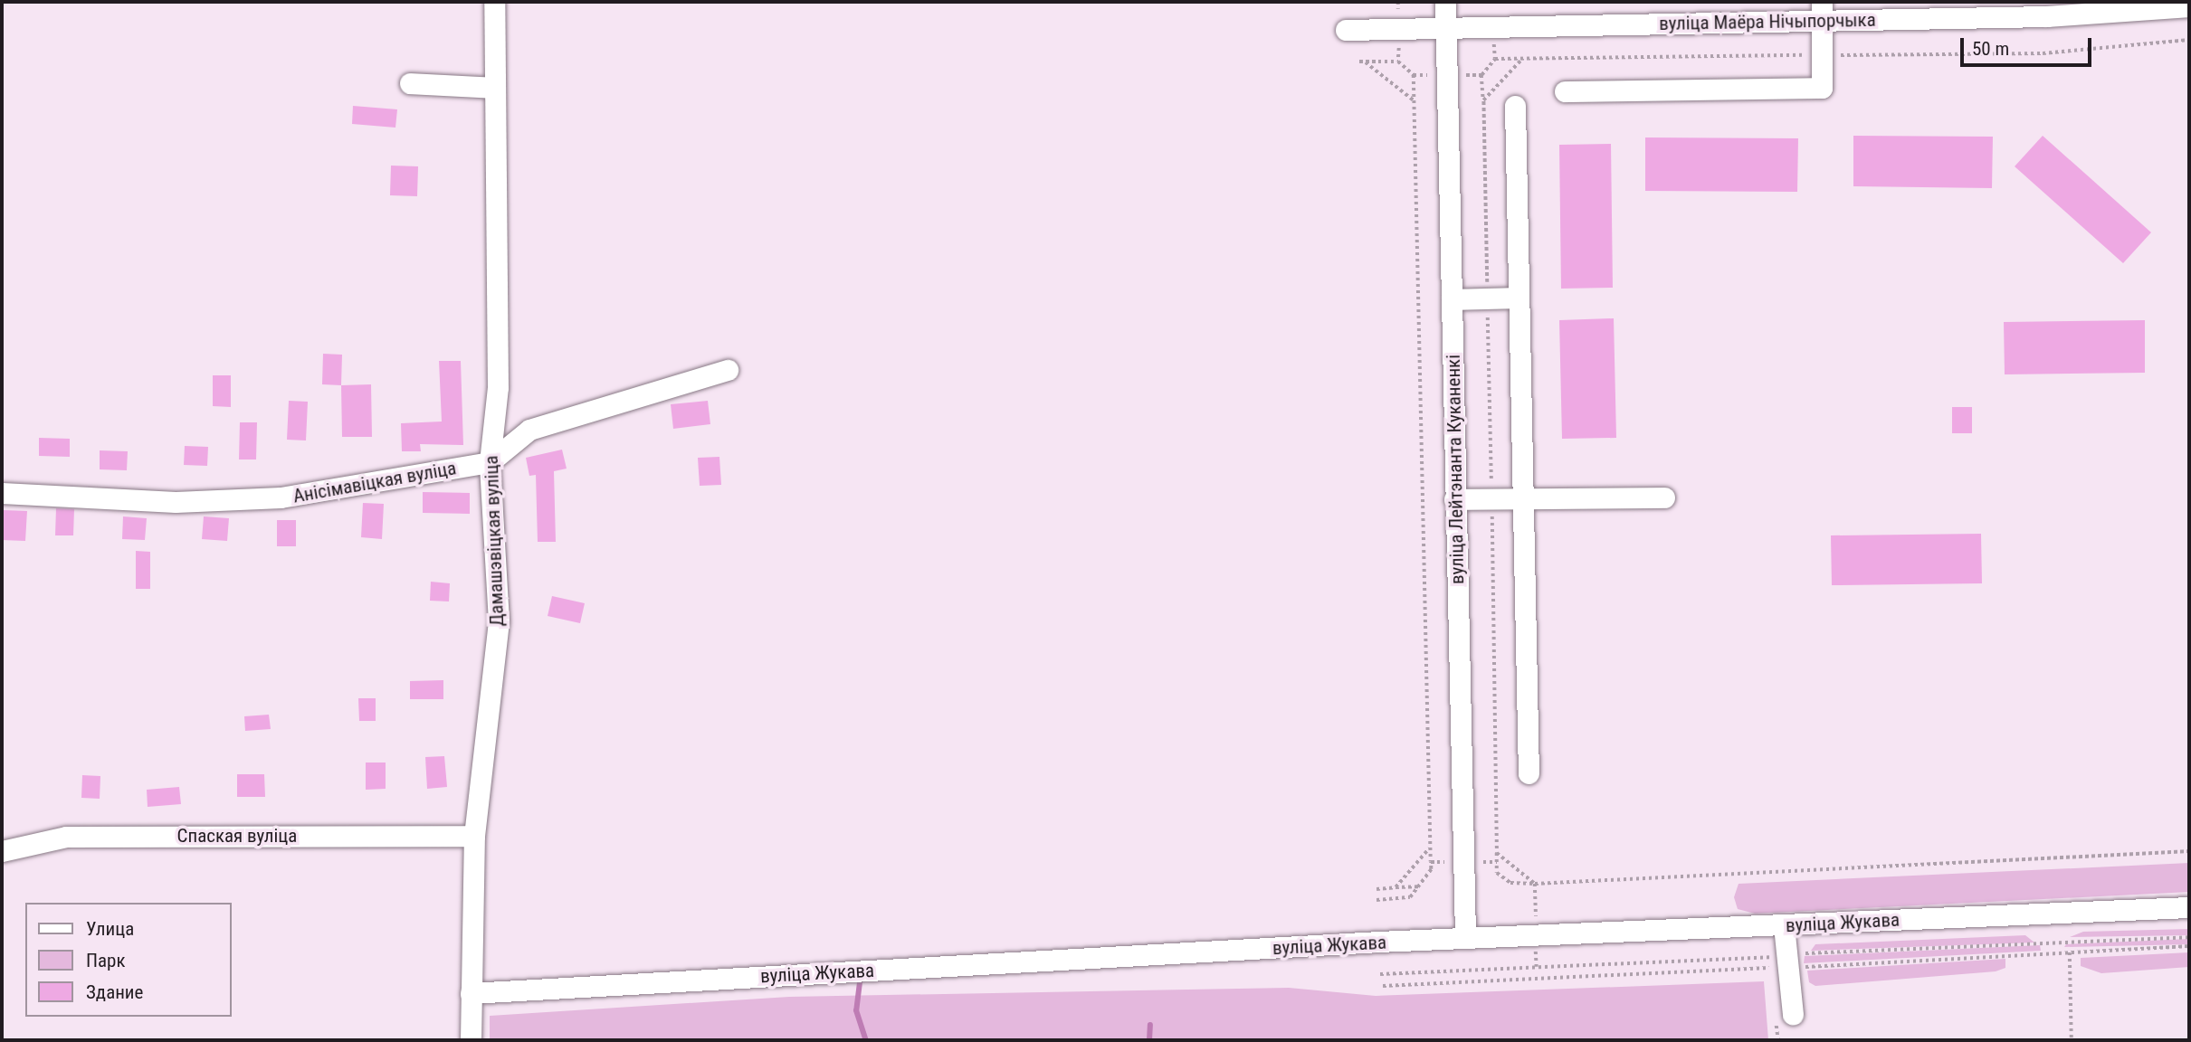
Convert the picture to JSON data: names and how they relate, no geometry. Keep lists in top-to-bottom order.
{
  "streets": {
    "street": [
      "вуліца Маёра Нічыпорчыка",
      "вуліца Лейтэнанта Куканенкі",
      "Анісімавіцкая вуліца",
      "Дамашэвіцкая вуліца",
      "Спаская вуліца",
      "вуліца Жукава"
    ]
  },
  "crossings": [
    ["вуліца Маёра Нічыпорчыка", "вуліца Лейтэнанта Куканенкі"],
    ["вуліца Лейтэнанта Куканенкі", "вуліца Жукава"],
    ["Анісімавіцкая вуліца", "Дамашэвіцкая вуліца"],
    ["Дамашэвіцкая вуліца", "Спаская вуліца"],
    ["Дамашэвіцкая вуліца", "вуліца Жукава"]
  ],
  "legend": ["Улица", "Парк", "Здание"],
  "scale_bar": "50 m"
}
